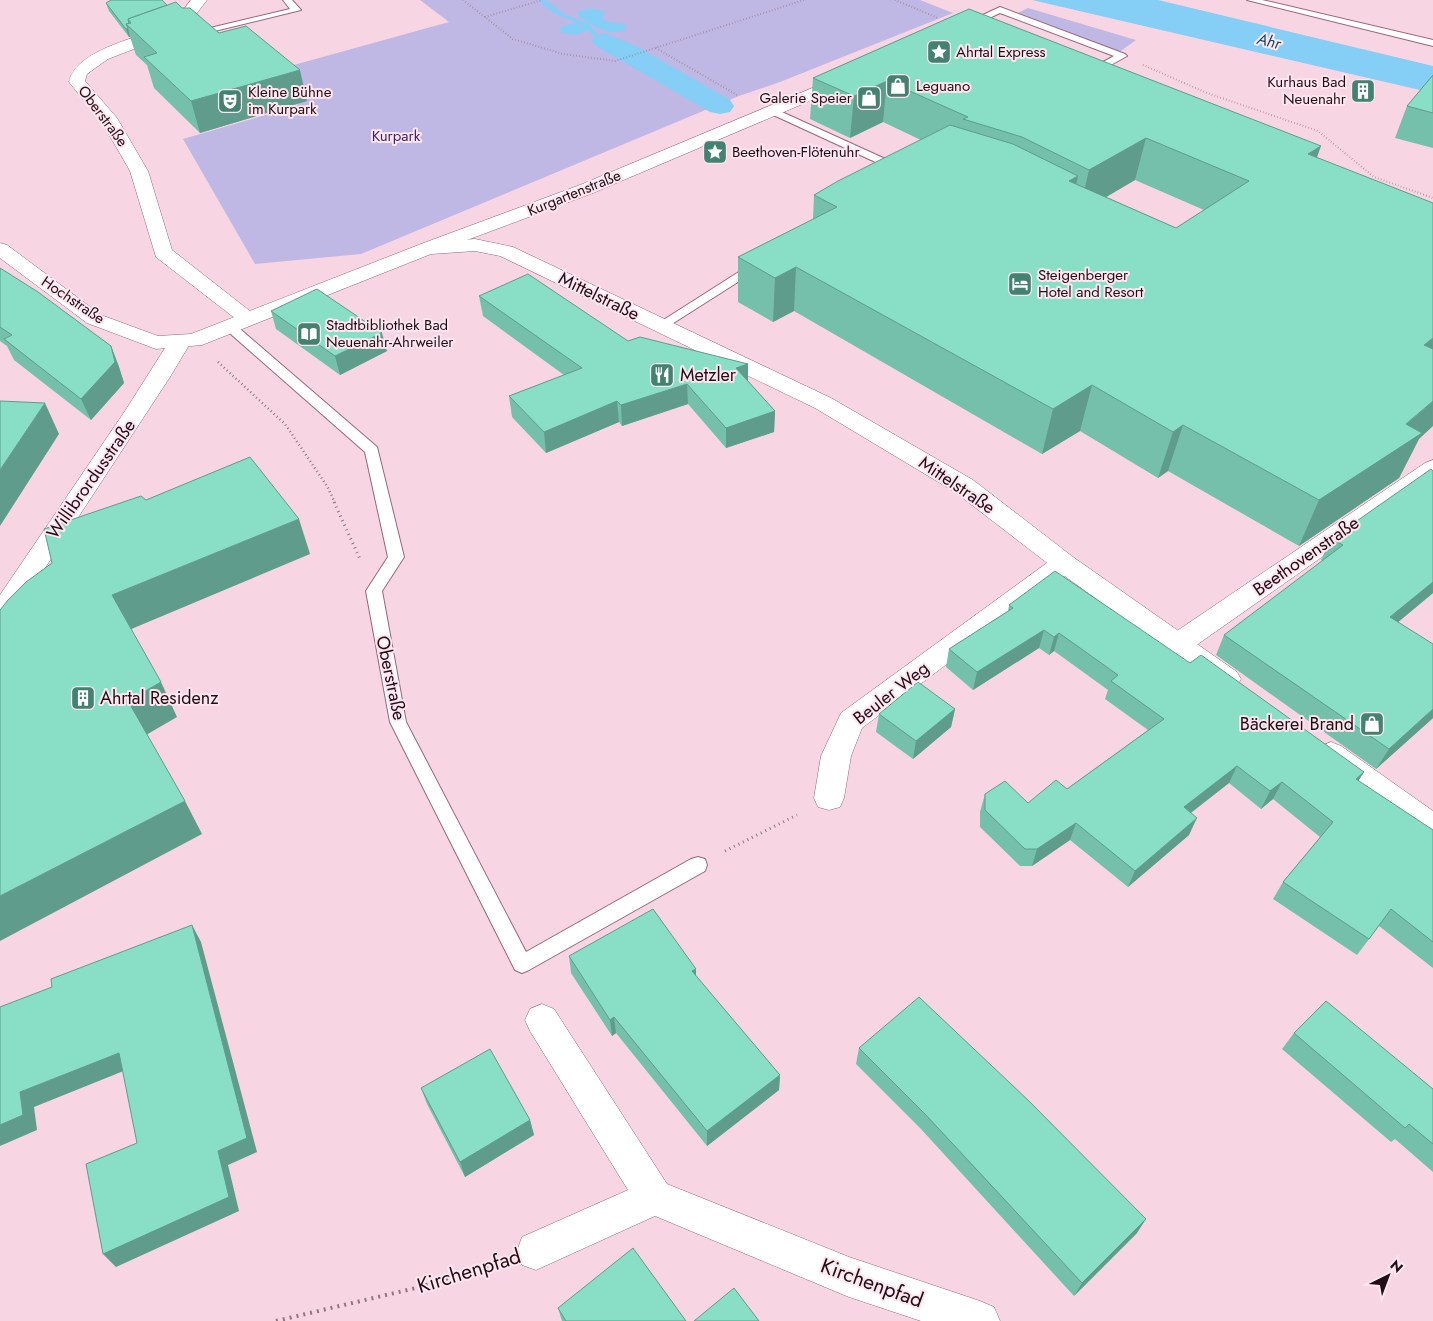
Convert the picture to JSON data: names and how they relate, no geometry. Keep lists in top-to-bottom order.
{
  "streets": {
    "street": [
      "Oberstraße",
      "Kurgartenstraße",
      "Mittelstraße",
      "Hochstraße",
      "Willibrordusstraße",
      "Beethovenstraße",
      "Beuler Weg",
      "Kirchenpfad"
    ]
  },
  "crossings": [
    ["Oberstraße", "Kurgartenstraße"],
    ["Kurgartenstraße", "Mittelstraße"],
    ["Kurgartenstraße", "Hochstraße"],
    ["Kurgartenstraße", "Willibrordusstraße"],
    ["Mittelstraße", "Beethovenstraße"],
    ["Mittelstraße", "Beuler Weg"],
    ["Hochstraße", "Willibrordusstraße"]
  ],
  "water": ["Ahr"],
  "parks": ["Kurpark"],
  "places": {
    "place": ["Ahrtal Express", "Beethoven-Flötenuhr"],
    "shop": ["Leguano", "Galerie Speier", "Bäckerei Brand"],
    "building": ["Kurhaus Bad Neuenahr", "Ahrtal Residenz"],
    "theatre": ["Kleine Bühne im Kurpark"],
    "hotel": ["Steigenberger Hotel and Resort"],
    "library": ["Stadtbibliothek Bad Neuenahr-Ahrweiler"],
    "restaurant": ["Metzler"]
  },
  "north": "top right"
}
